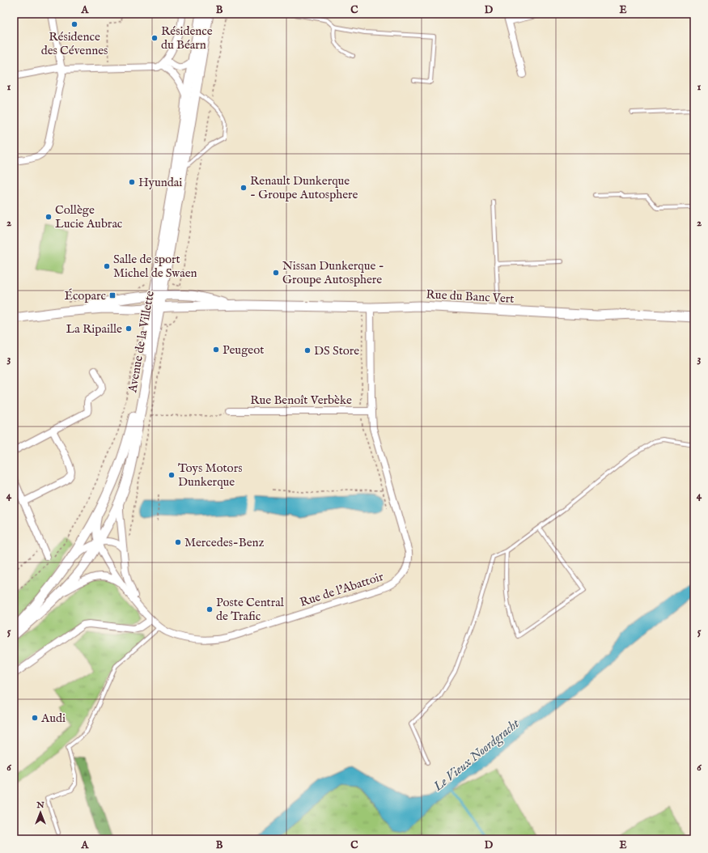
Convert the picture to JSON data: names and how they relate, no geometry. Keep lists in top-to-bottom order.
{
  "streets": {
    "main road": ["Rue du Banc Vert", "Avenue de la Villette"],
    "street": ["Rue Benoît Verbèke", "Rue de l'Abattoir"]
  },
  "crossings": [
    ["Rue du Banc Vert", "Avenue de la Villette"],
    ["Rue du Banc Vert", "Rue de l'Abattoir"],
    ["Avenue de la Villette", "Rue de l'Abattoir"],
    ["Rue Benoît Verbèke", "Rue de l'Abattoir"]
  ],
  "water": ["Le Vieux Noordgracht"],
  "places": {
    "other": [
      "Résidence des Cévennes",
      "Résidence du Béarn",
      "Hyundai",
      "Renault Dunkerque - Groupe Autosphere",
      "Collège Lucie Aubrac",
      "Salle de sport Michel de Swaen",
      "Nissan Dunkerque - Groupe Autosphere",
      "La Ripaille",
      "Peugeot",
      "DS Store",
      "Toys Motors Dunkerque",
      "Mercedes-Benz",
      "Poste Central de Trafic",
      "Audi"
    ],
    "transit": ["Écoparc"]
  },
  "north": "top",
  "grid": {
    "columns": [
      "A",
      "B",
      "C",
      "D",
      "E"
    ],
    "rows": [
      "1",
      "2",
      "3",
      "4",
      "5",
      "6"
    ]
  }
}
